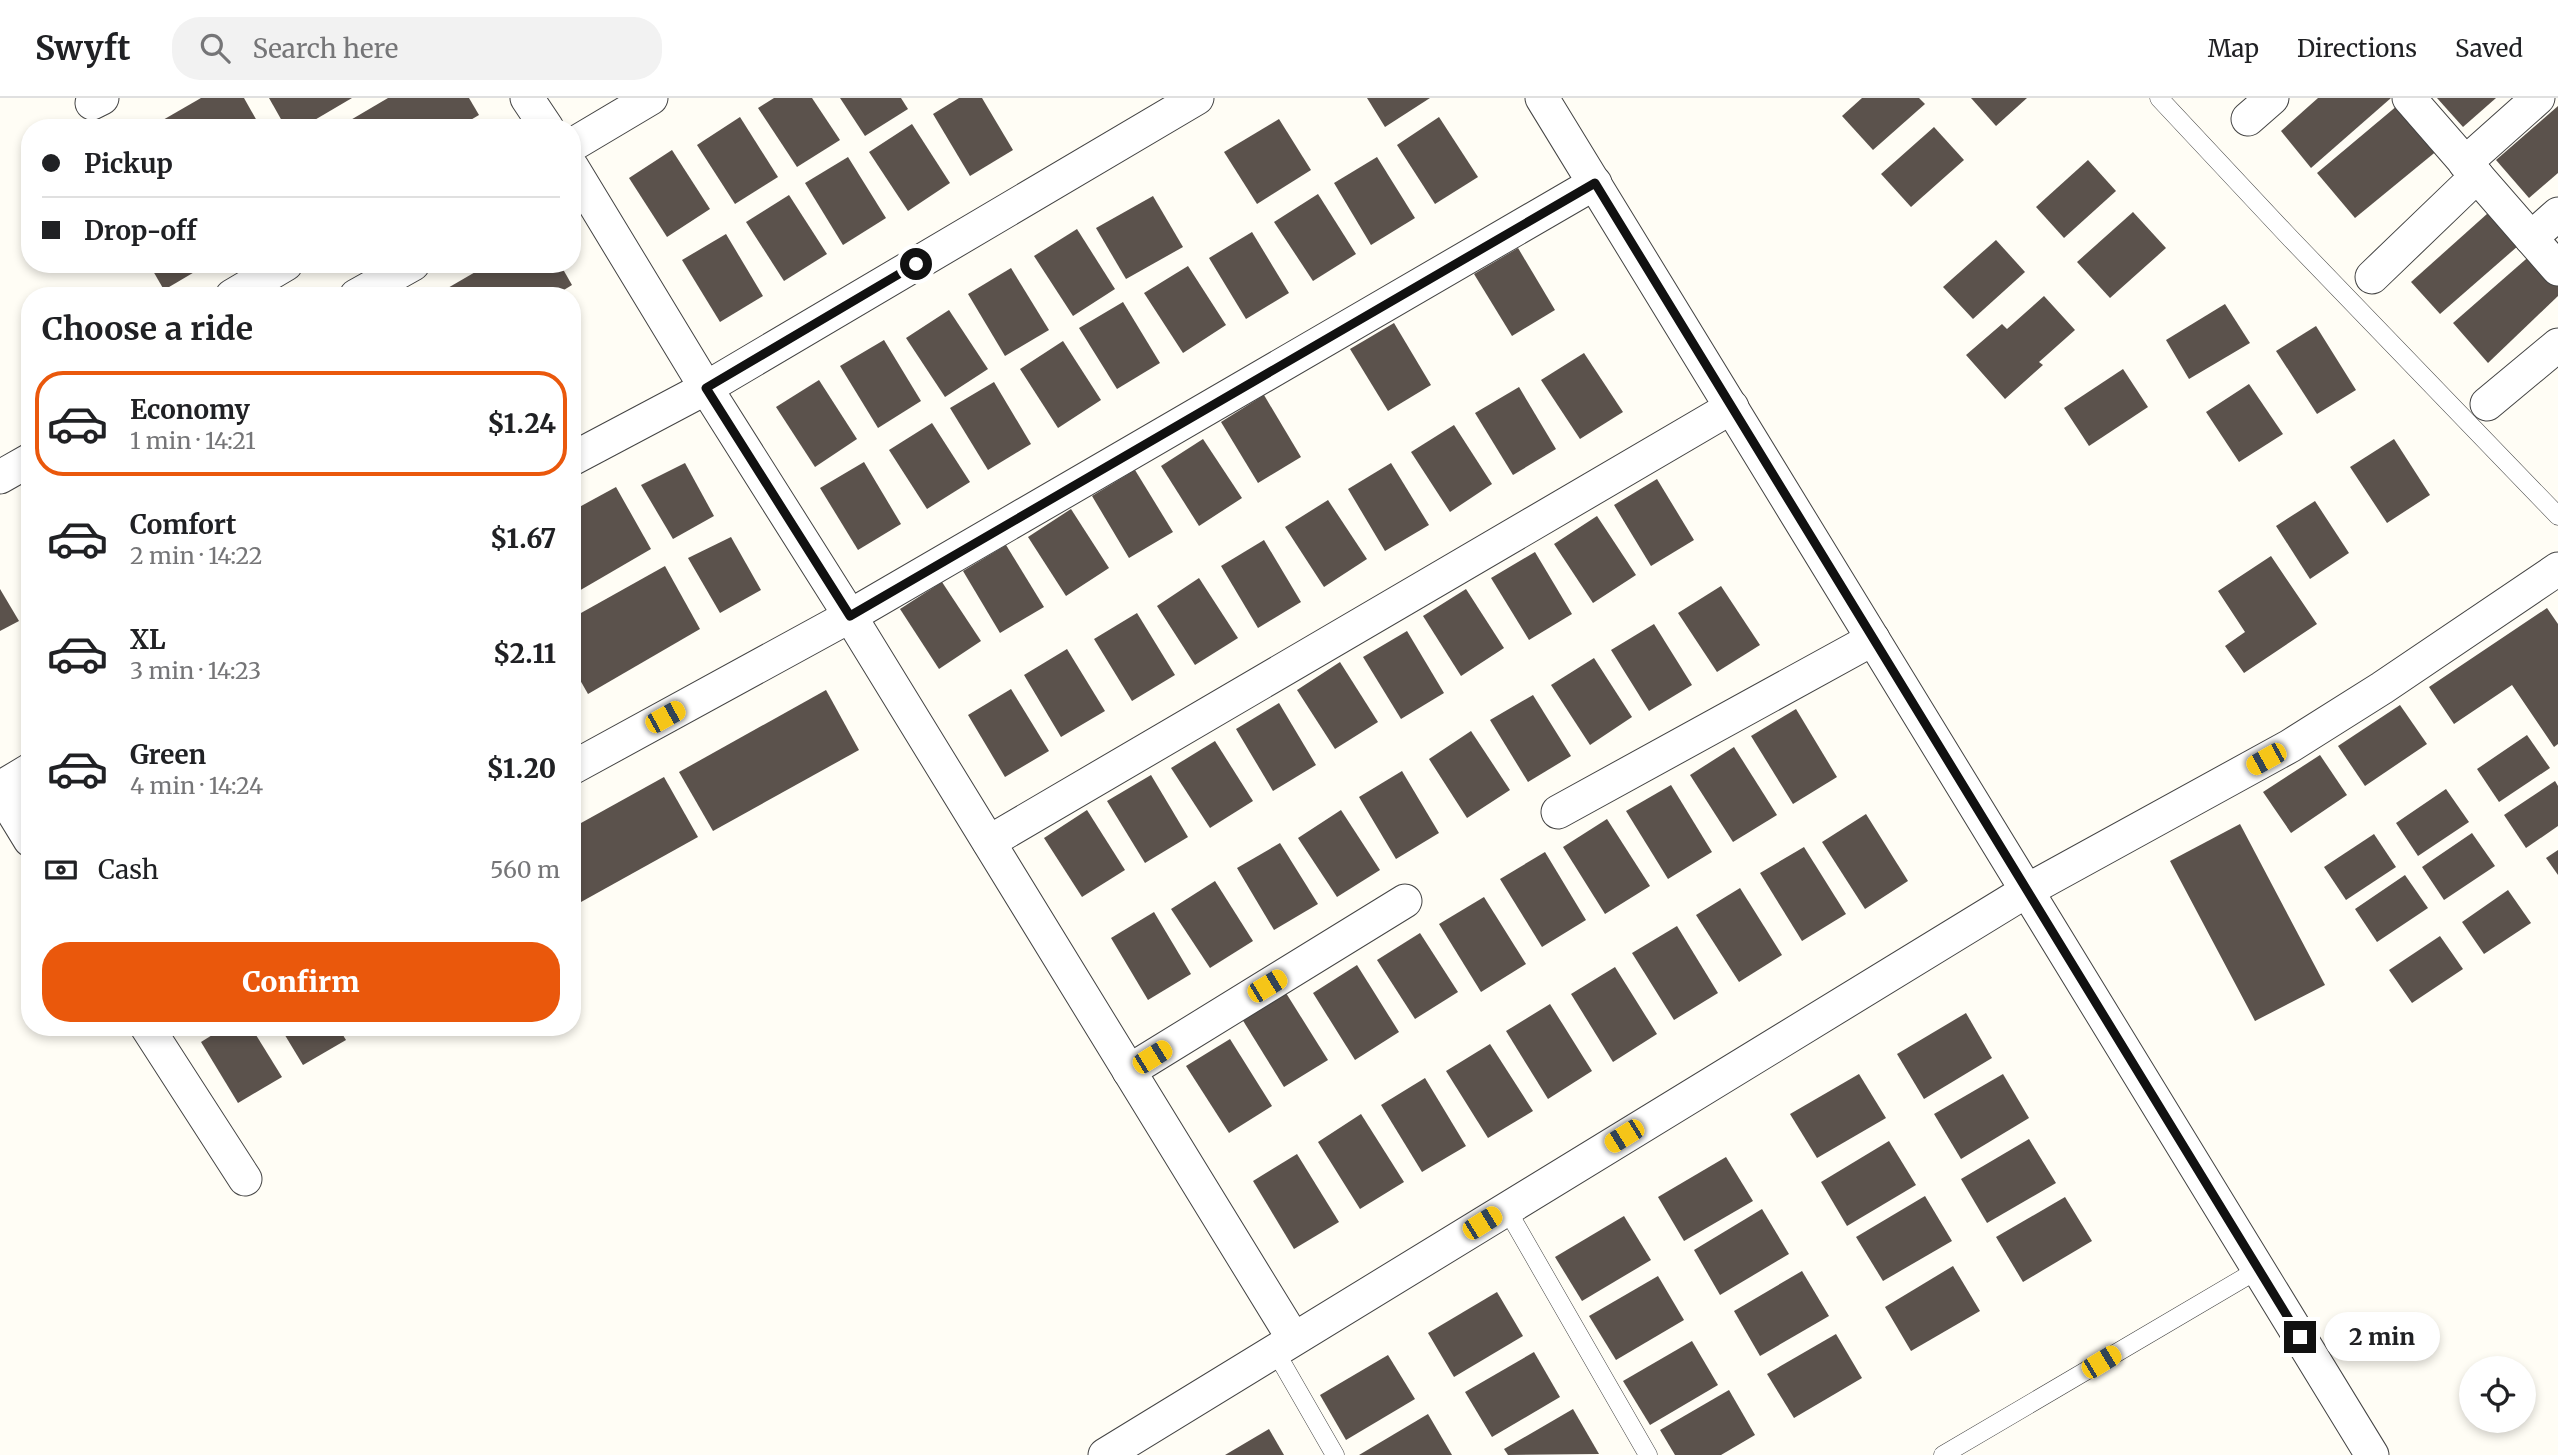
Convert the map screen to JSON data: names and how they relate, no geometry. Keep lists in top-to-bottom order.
{
  "page": {
    "header": "Swyft",
    "search": "Search here",
    "nav": ["Map", "Directions", "Saved"],
    "banner": ["Pickup", "Drop-off"],
    "heading": "Choose a ride",
    "list": [
      {
        "name": "Economy",
        "note": "1 min · 14:21",
        "value": "$1.24"
      },
      {
        "name": "Comfort",
        "note": "2 min · 14:22",
        "value": "$1.67"
      },
      {
        "name": "XL",
        "note": "3 min · 14:23",
        "value": "$2.11"
      },
      {
        "name": "Green",
        "note": "4 min · 14:24",
        "value": "$1.20"
      }
    ],
    "pay": ["Cash", "560 m"],
    "buttons": "Confirm",
    "bubble": "2 min"
  }
}
